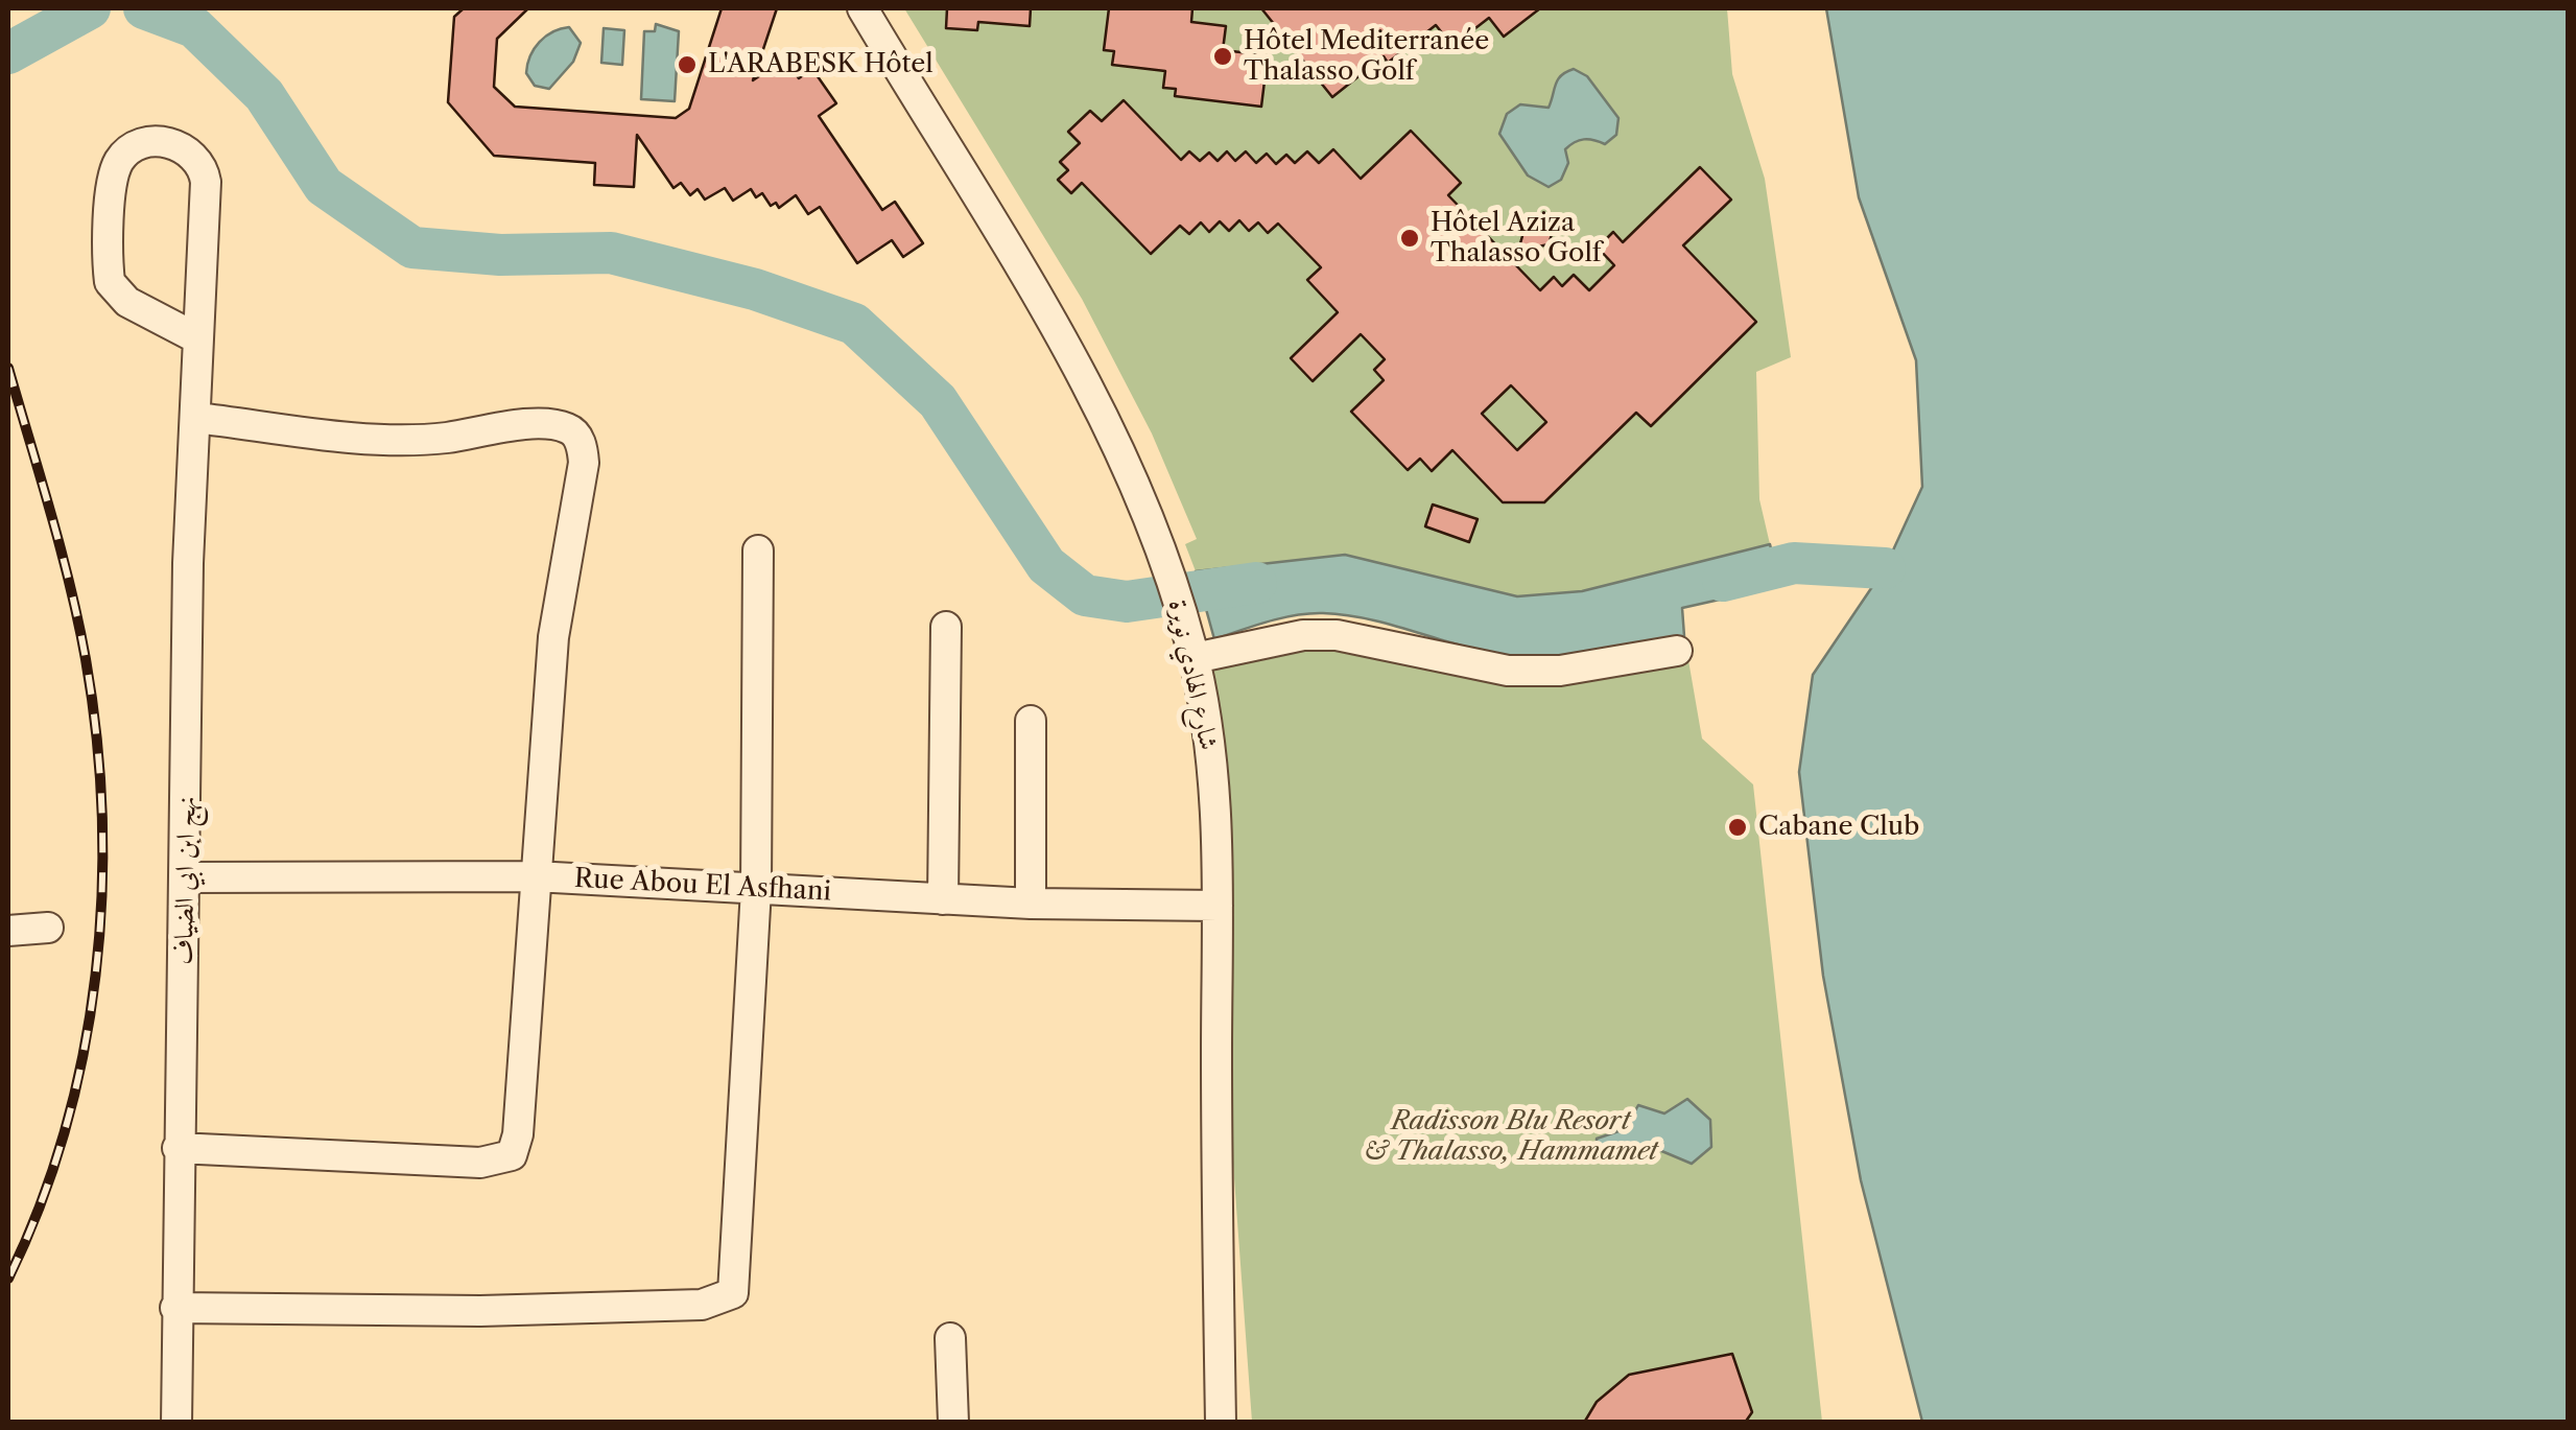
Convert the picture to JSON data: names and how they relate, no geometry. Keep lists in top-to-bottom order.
{
  "streets": {
    "street": ["شارع الهادي نويرة", "نهج ابن ابي الضياف", "Rue Abou El Asfhani"]
  },
  "crossings": [
    ["شارع الهادي نويرة", "Rue Abou El Asfhani"],
    ["نهج ابن ابي الضياف", "Rue Abou El Asfhani"]
  ],
  "parks": ["Radisson Blu Resort & Thalasso, Hammamet"],
  "places": [
    "Hôtel Mediterranée Thalasso Golf",
    "L'ARABESK Hôtel",
    "Hôtel Aziza Thalasso Golf",
    "Cabane Club"
  ]
}
